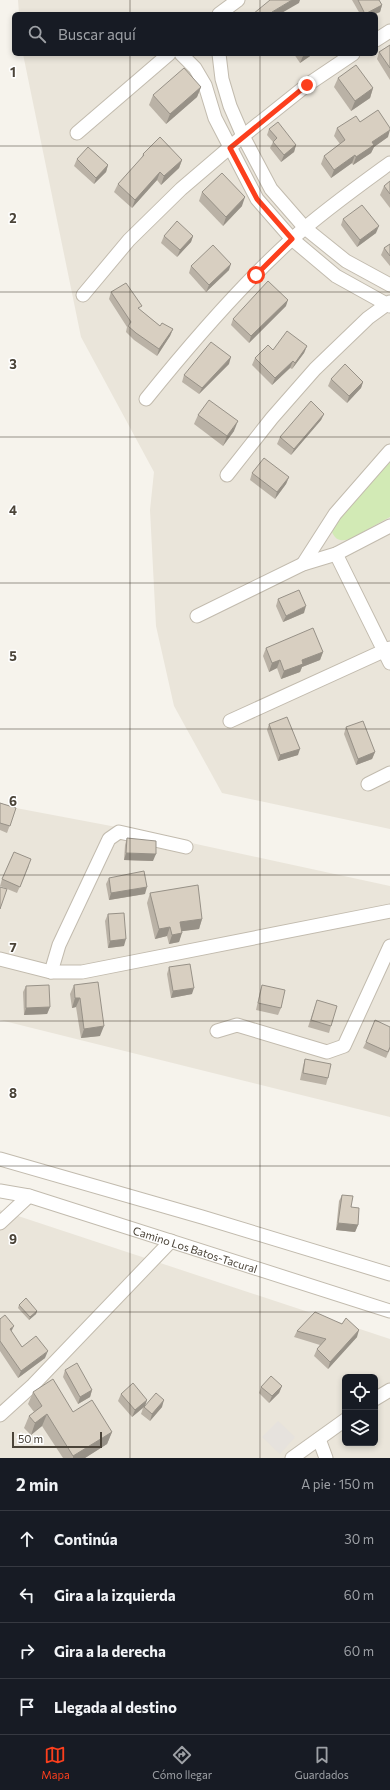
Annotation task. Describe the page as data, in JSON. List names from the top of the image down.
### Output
{
  "streets": {
    "street": ["Camino Los Batos-Tacural"]
  },
  "scale_bar": "50 m",
  "page": {
    "search": "Buscar aquí",
    "scale": "50 m",
    "heading": ["2 min", "A pie · 150 m"],
    "list": [
      ["Continúa", "30 m"],
      ["Gira a la izquierda", "60 m"],
      ["Gira a la derecha", "60 m"],
      "Llegada al destino"
    ],
    "nav": ["Mapa", "Cómo llegar", "Guardados"]
  },
  "grid": {
    "rows": [
      "1",
      "2",
      "3",
      "4",
      "5",
      "6",
      "7",
      "8",
      "9"
    ]
  }
}
